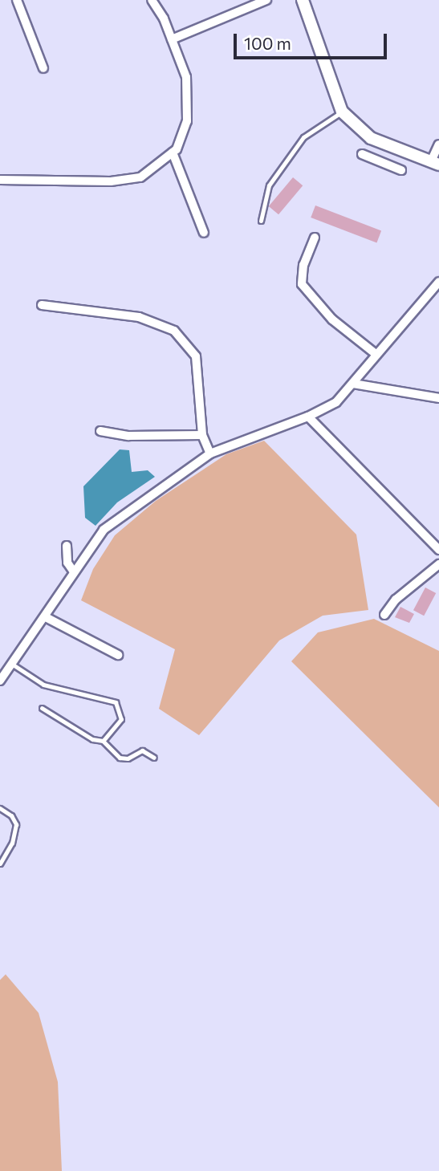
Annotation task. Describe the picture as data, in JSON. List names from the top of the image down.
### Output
{
  "scale_bar": "100 m"
}
